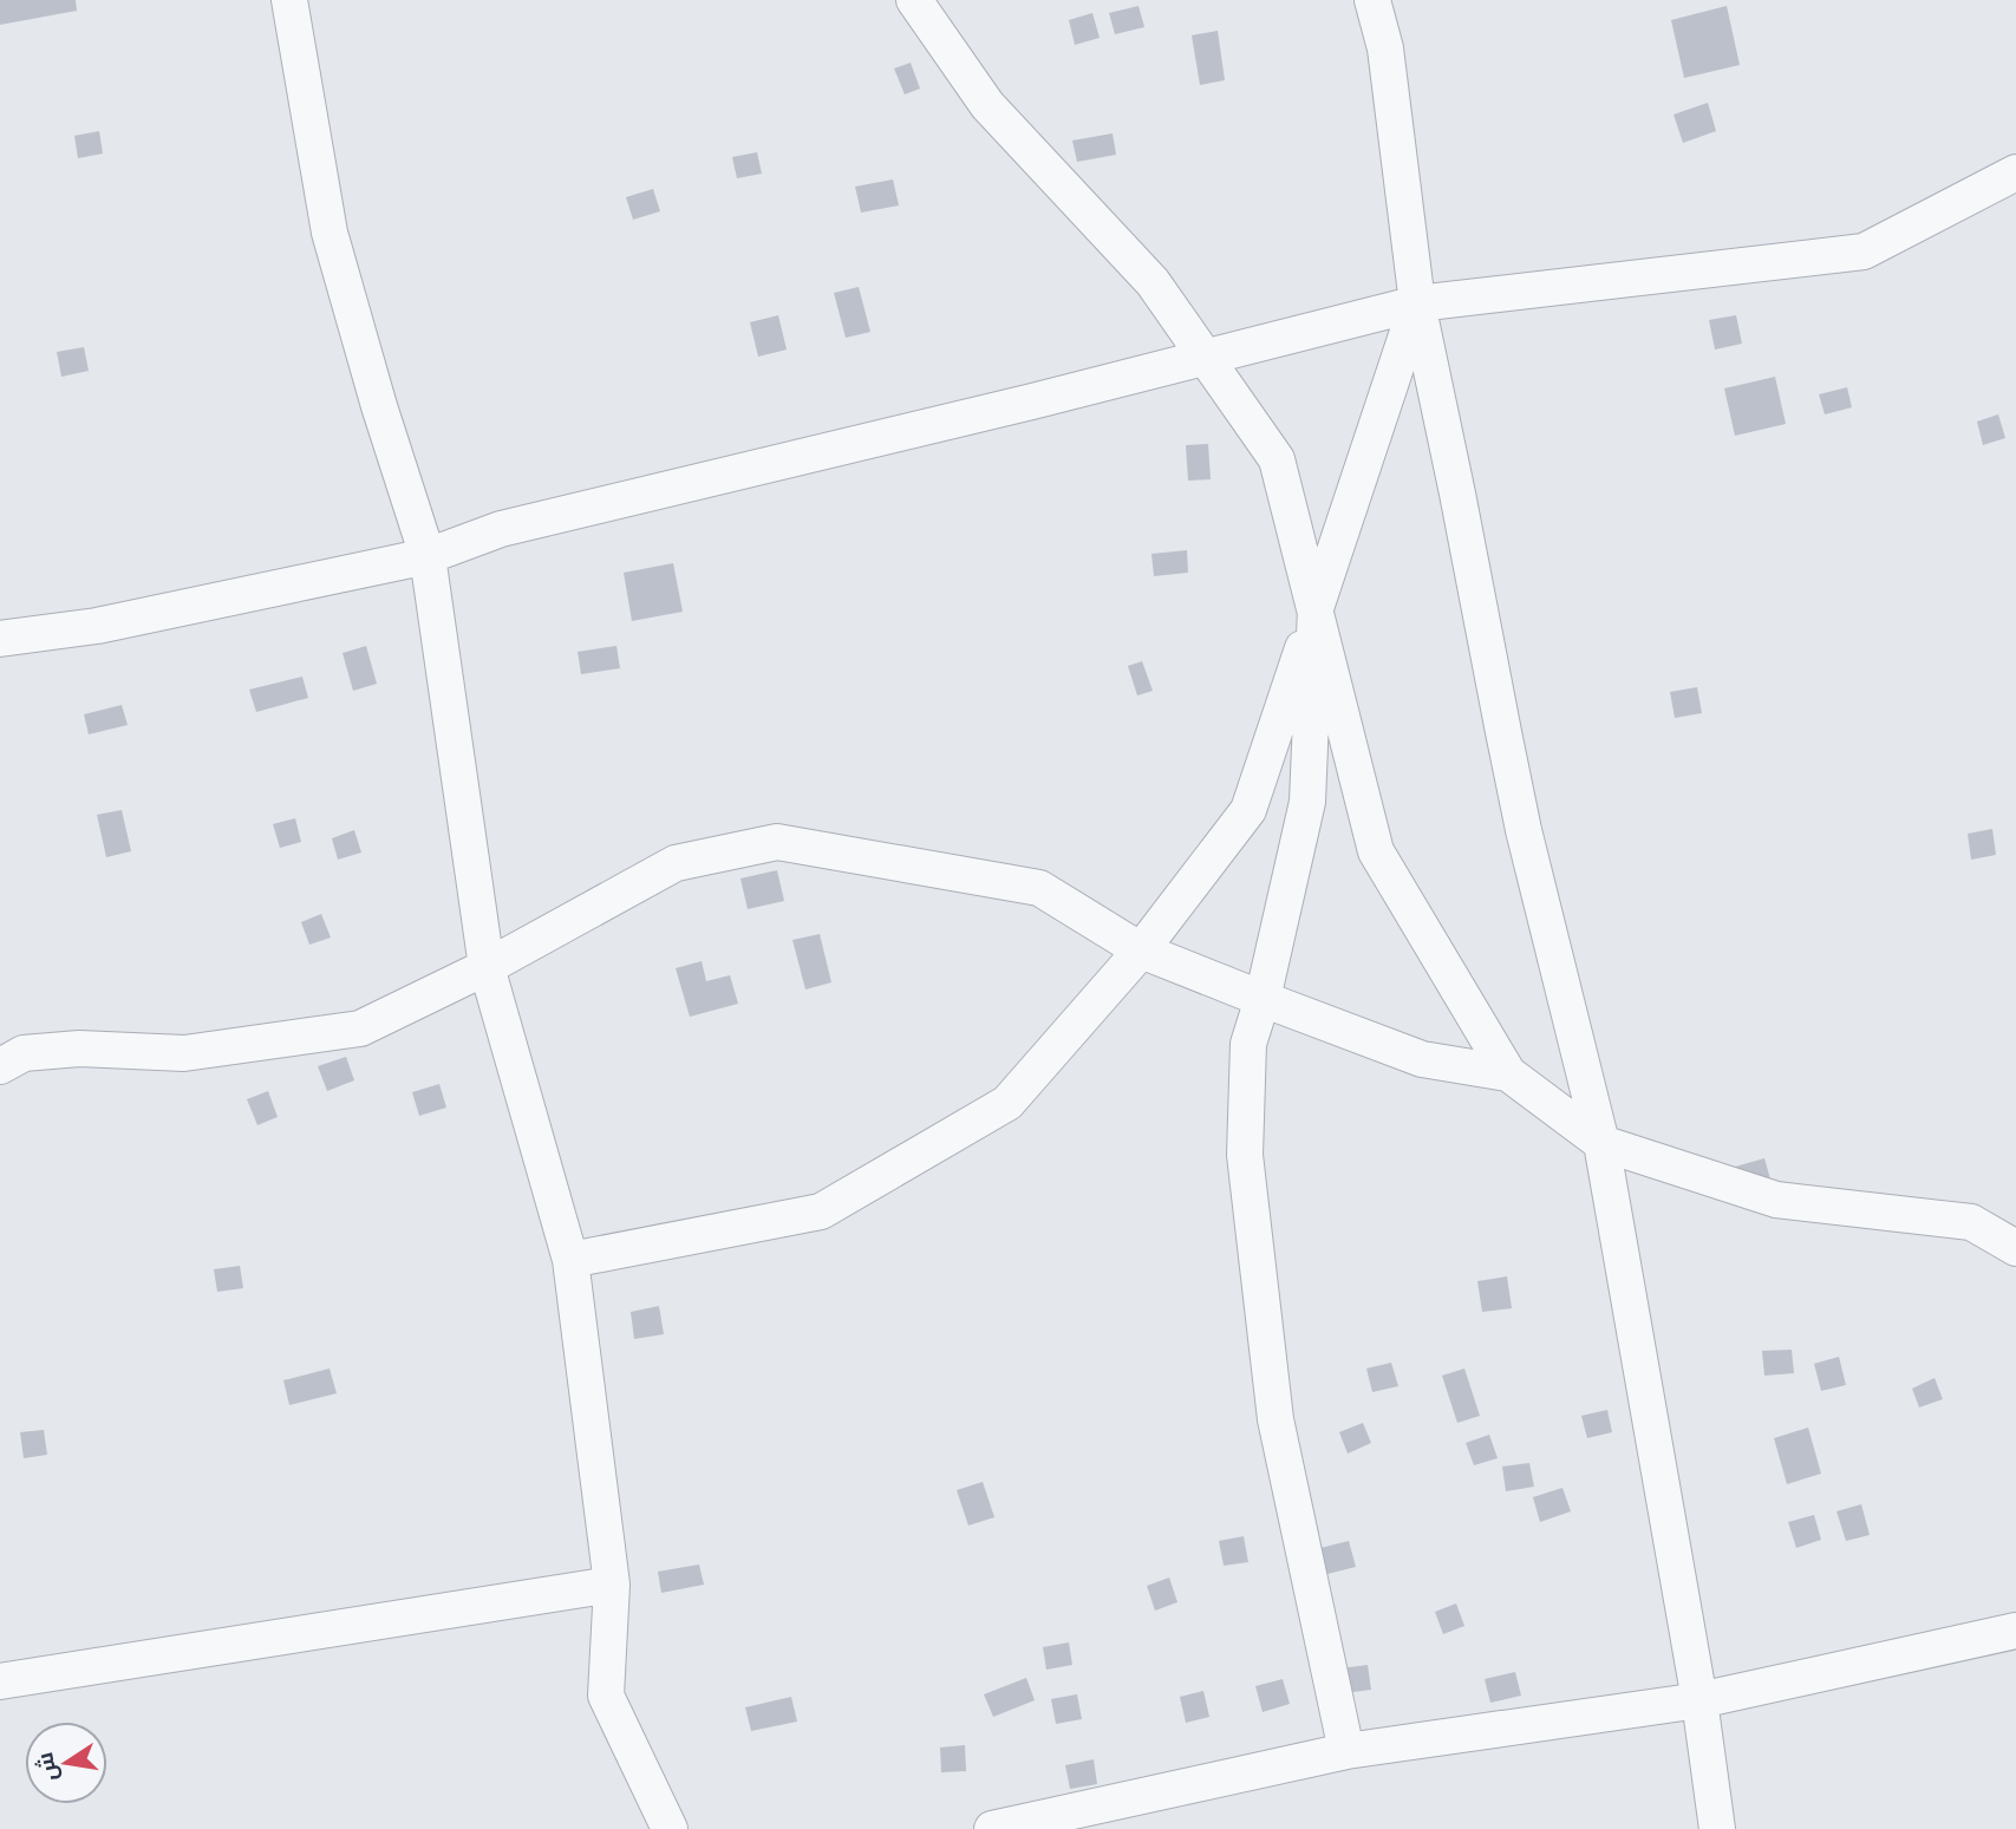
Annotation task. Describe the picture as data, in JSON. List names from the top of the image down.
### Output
{
  "north": "left"
}
